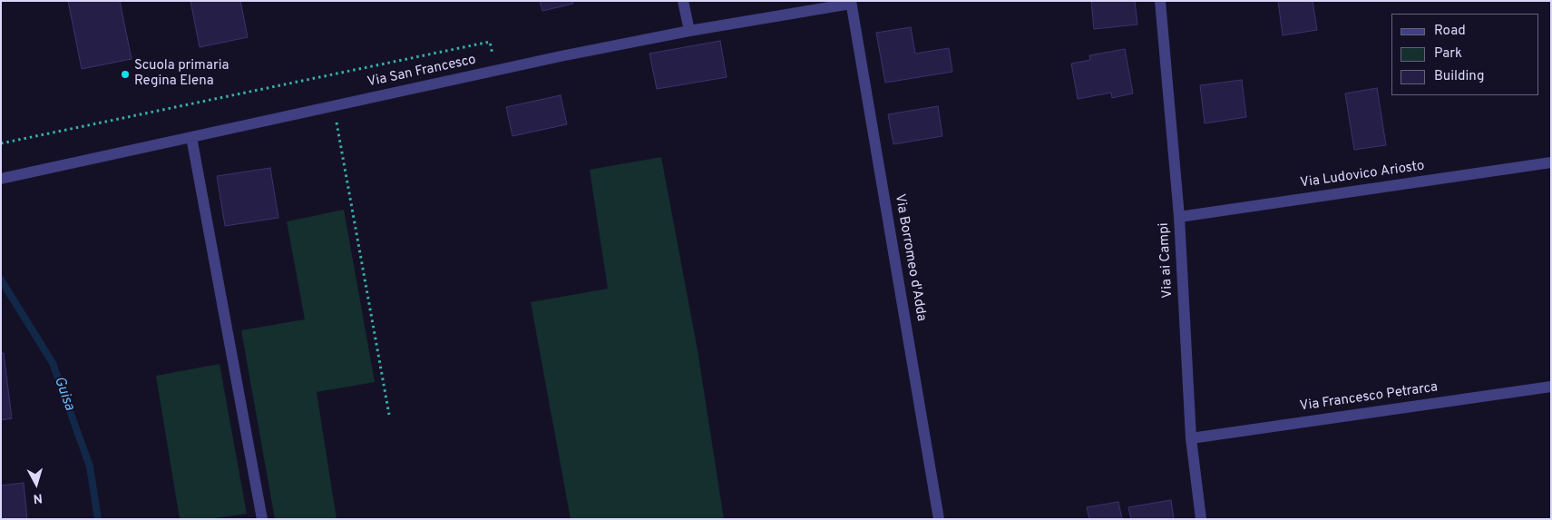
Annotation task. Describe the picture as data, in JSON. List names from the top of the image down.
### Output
{
  "streets": {
    "street": [
      "Via San Francesco",
      "Via Ludovico Ariosto",
      "Via Borromeo d'Adda",
      "Via ai Campi",
      "Via Francesco Petrarca"
    ]
  },
  "crossings": [
    ["Via San Francesco", "Via Borromeo d'Adda"],
    ["Via Ludovico Ariosto", "Via ai Campi"],
    ["Via ai Campi", "Via Francesco Petrarca"]
  ],
  "water": ["Guisa"],
  "places": ["Scuola primaria Regina Elena"],
  "legend": ["Road", "Park", "Building"],
  "north": "bottom"
}
